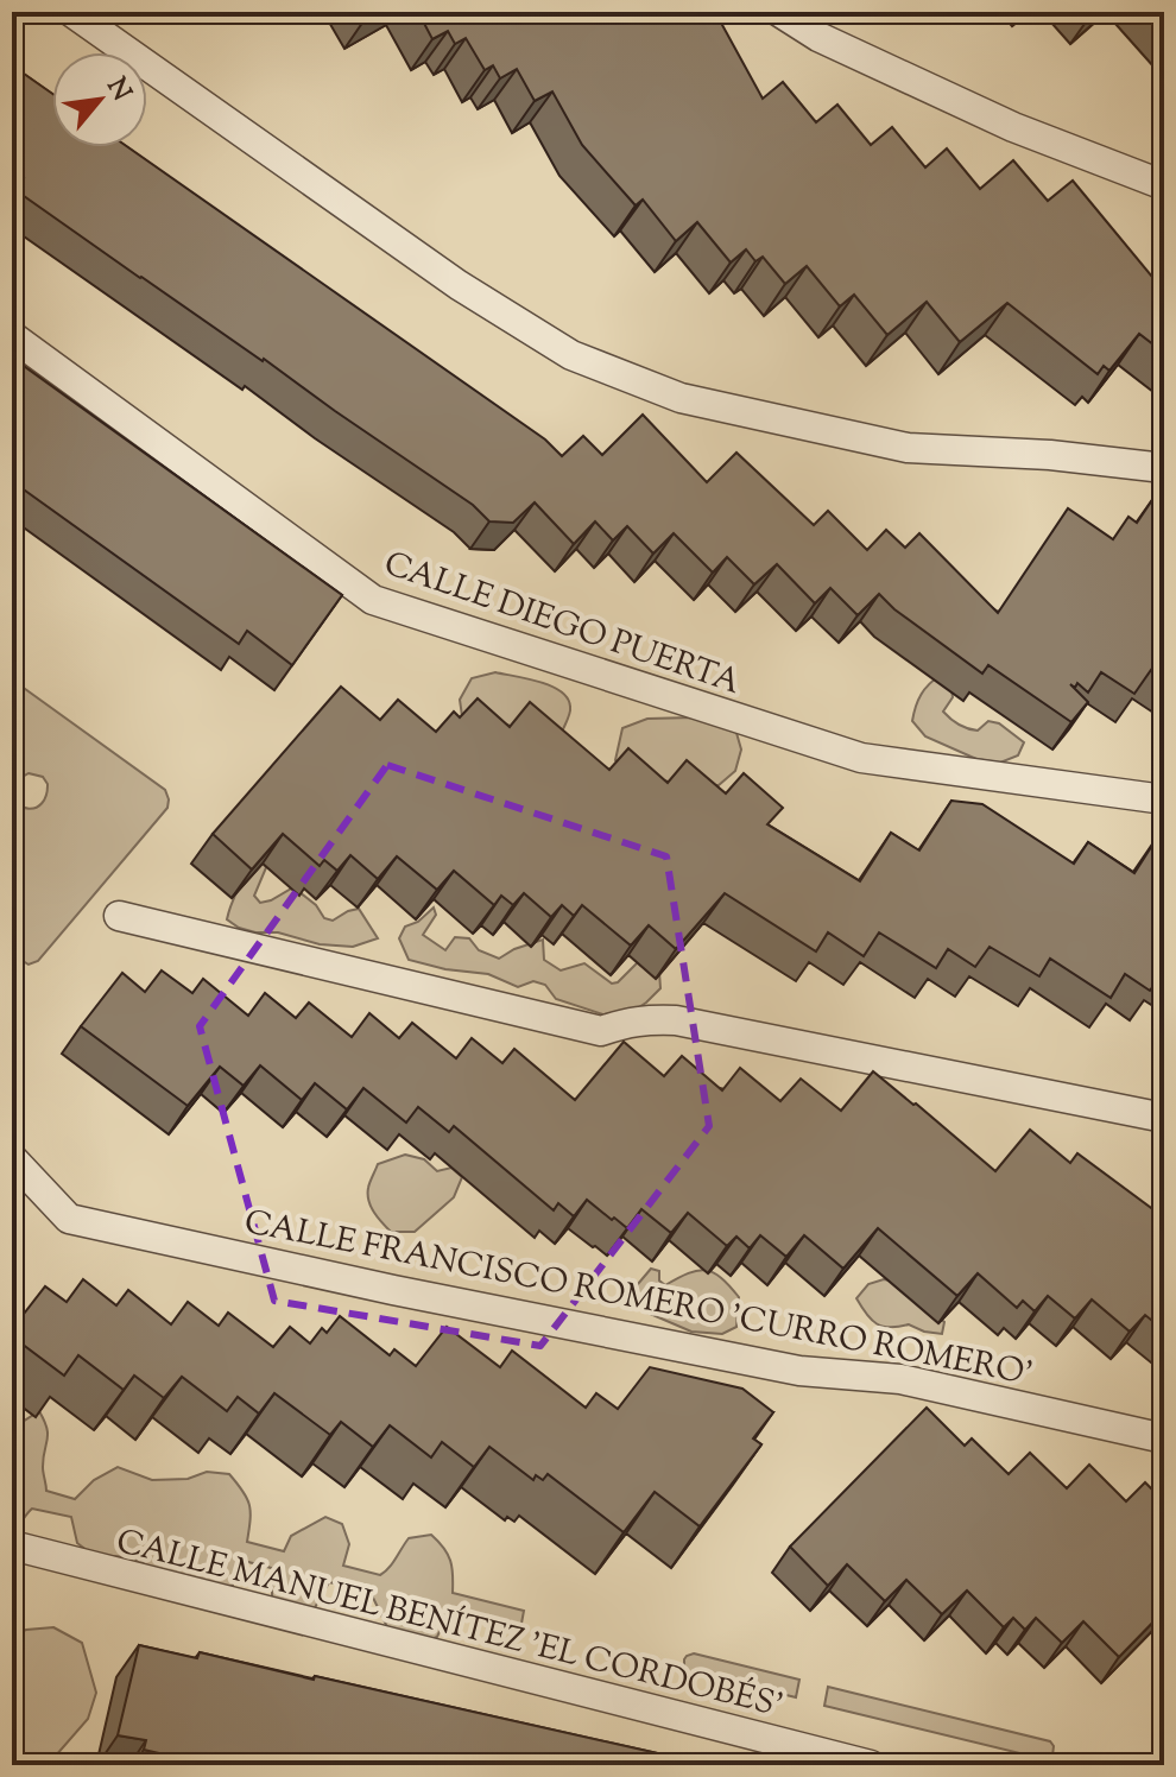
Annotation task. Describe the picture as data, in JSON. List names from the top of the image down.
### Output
{
  "streets": {
    "lane": ["CALLE DIEGO PUERTA", "CALLE FRANCISCO ROMERO 'CURRO ROMERO'", "CALLE MANUEL BENÍTEZ 'EL CORDOBÉS'"]
  },
  "north": "top right"
}
